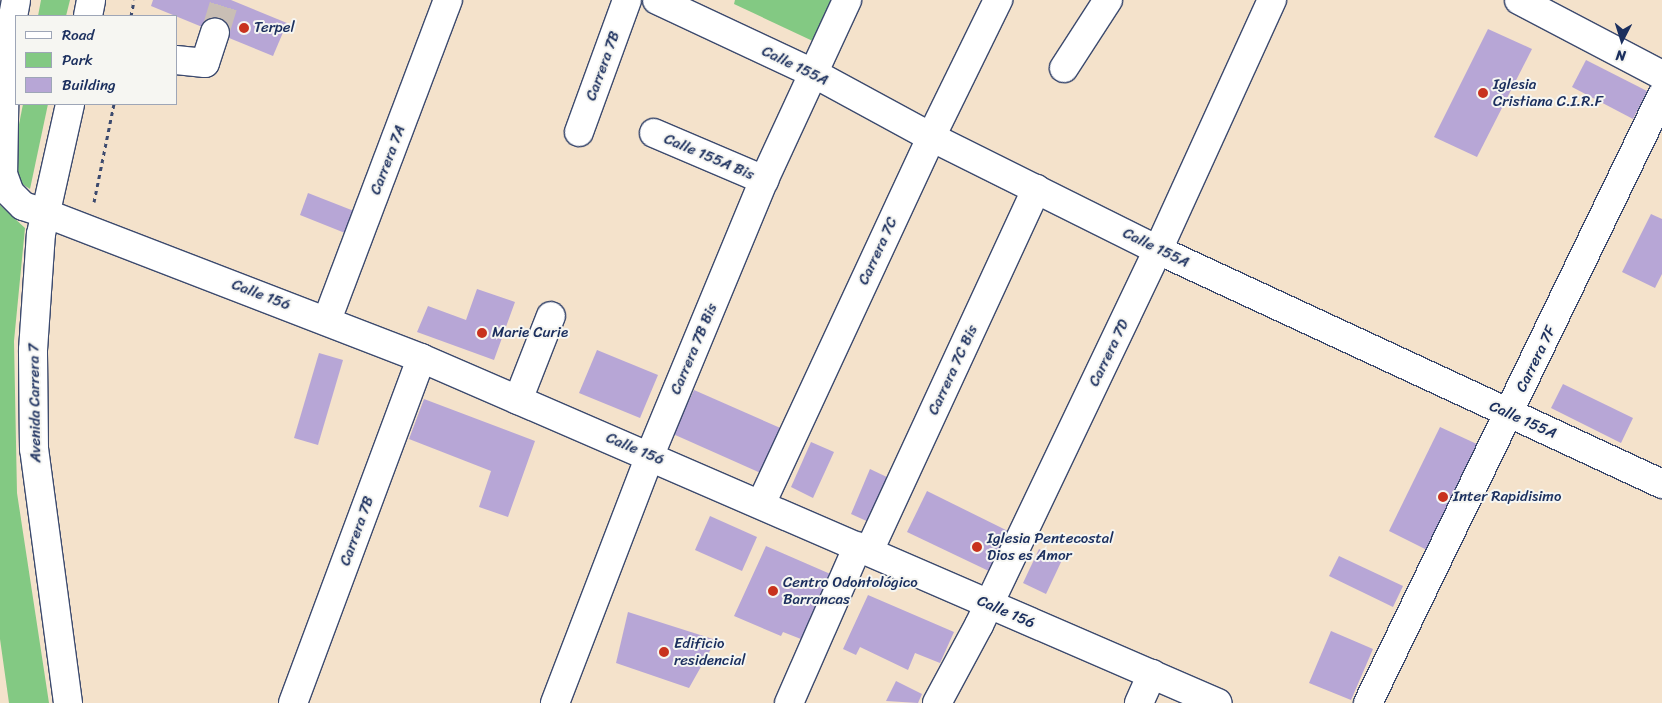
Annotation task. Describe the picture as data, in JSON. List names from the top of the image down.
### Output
{
  "streets": {
    "street": [
      "Carrera 7B",
      "Calle 155A",
      "Calle 155A Bis",
      "Carrera 7A",
      "Carrera 7C",
      "Calle 156",
      "Carrera 7B Bis",
      "Carrera 7D",
      "Carrera 7F",
      "Carrera 7C Bis",
      "Avenida Carrera 7"
    ]
  },
  "crossings": [
    ["Carrera 7B", "Calle 156"],
    ["Calle 155A", "Carrera 7C"],
    ["Calle 155A", "Carrera 7B Bis"],
    ["Calle 155A", "Carrera 7D"],
    ["Calle 155A", "Carrera 7F"],
    ["Calle 155A", "Carrera 7C Bis"],
    ["Calle 155A Bis", "Carrera 7B Bis"],
    ["Carrera 7A", "Calle 156"],
    ["Carrera 7C", "Calle 156"],
    ["Calle 156", "Carrera 7B Bis"],
    ["Calle 156", "Carrera 7D"],
    ["Calle 156", "Carrera 7C Bis"],
    ["Calle 156", "Avenida Carrera 7"]
  ],
  "places": [
    "Terpel",
    "Iglesia Cristiana C.I.R.F",
    "Marie Curie",
    "Inter Rapidisimo",
    "Iglesia Pentecostal Dios es Amor",
    "Centro Odontológico Barrancas",
    "Edificio residencial"
  ],
  "legend": ["Road", "Park", "Building"],
  "north": "bottom"
}
